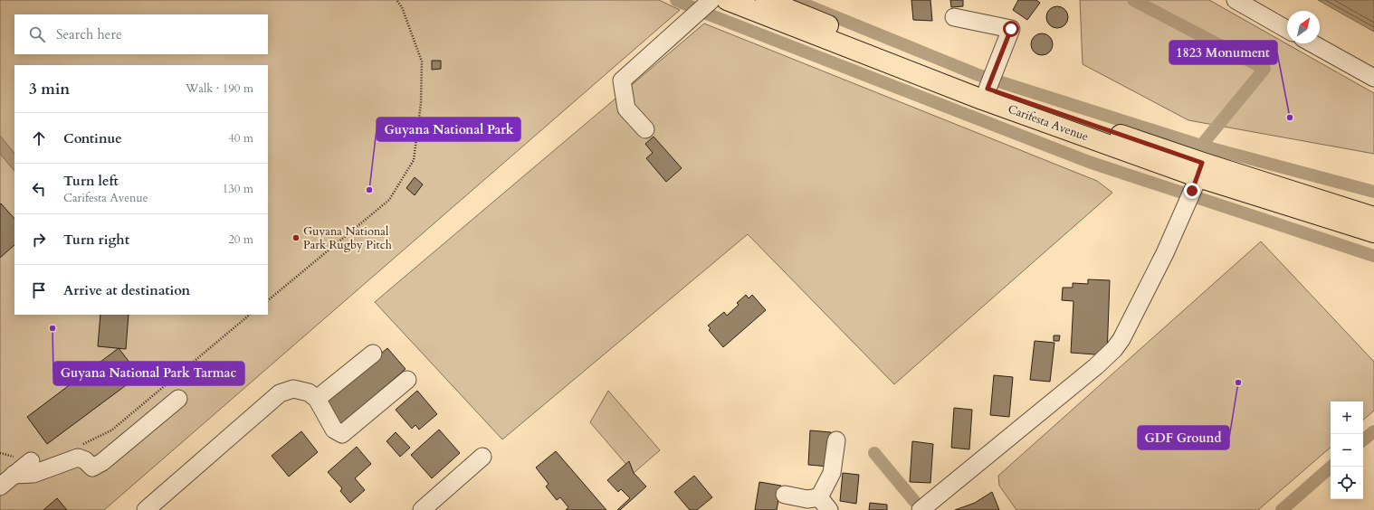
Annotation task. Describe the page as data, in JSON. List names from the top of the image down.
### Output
{
  "streets": {
    "main road": ["Carifesta Avenue"]
  },
  "places": [
    "1823 Monument",
    "Guyana National Park",
    "Guyana National Park Rugby Pitch",
    "Guyana National Park Tarmac",
    "GDF Ground"
  ],
  "north": "top right",
  "page": {
    "search": "Search here",
    "heading": ["3 min", "Walk · 190 m"],
    "list": [
      ["Continue", "40 m"],
      ["Turn left", "Carifesta Avenue", "130 m"],
      ["Turn right", "20 m"],
      "Arrive at destination"
    ],
    "map_buttons": ["+", "−"]
  }
}
